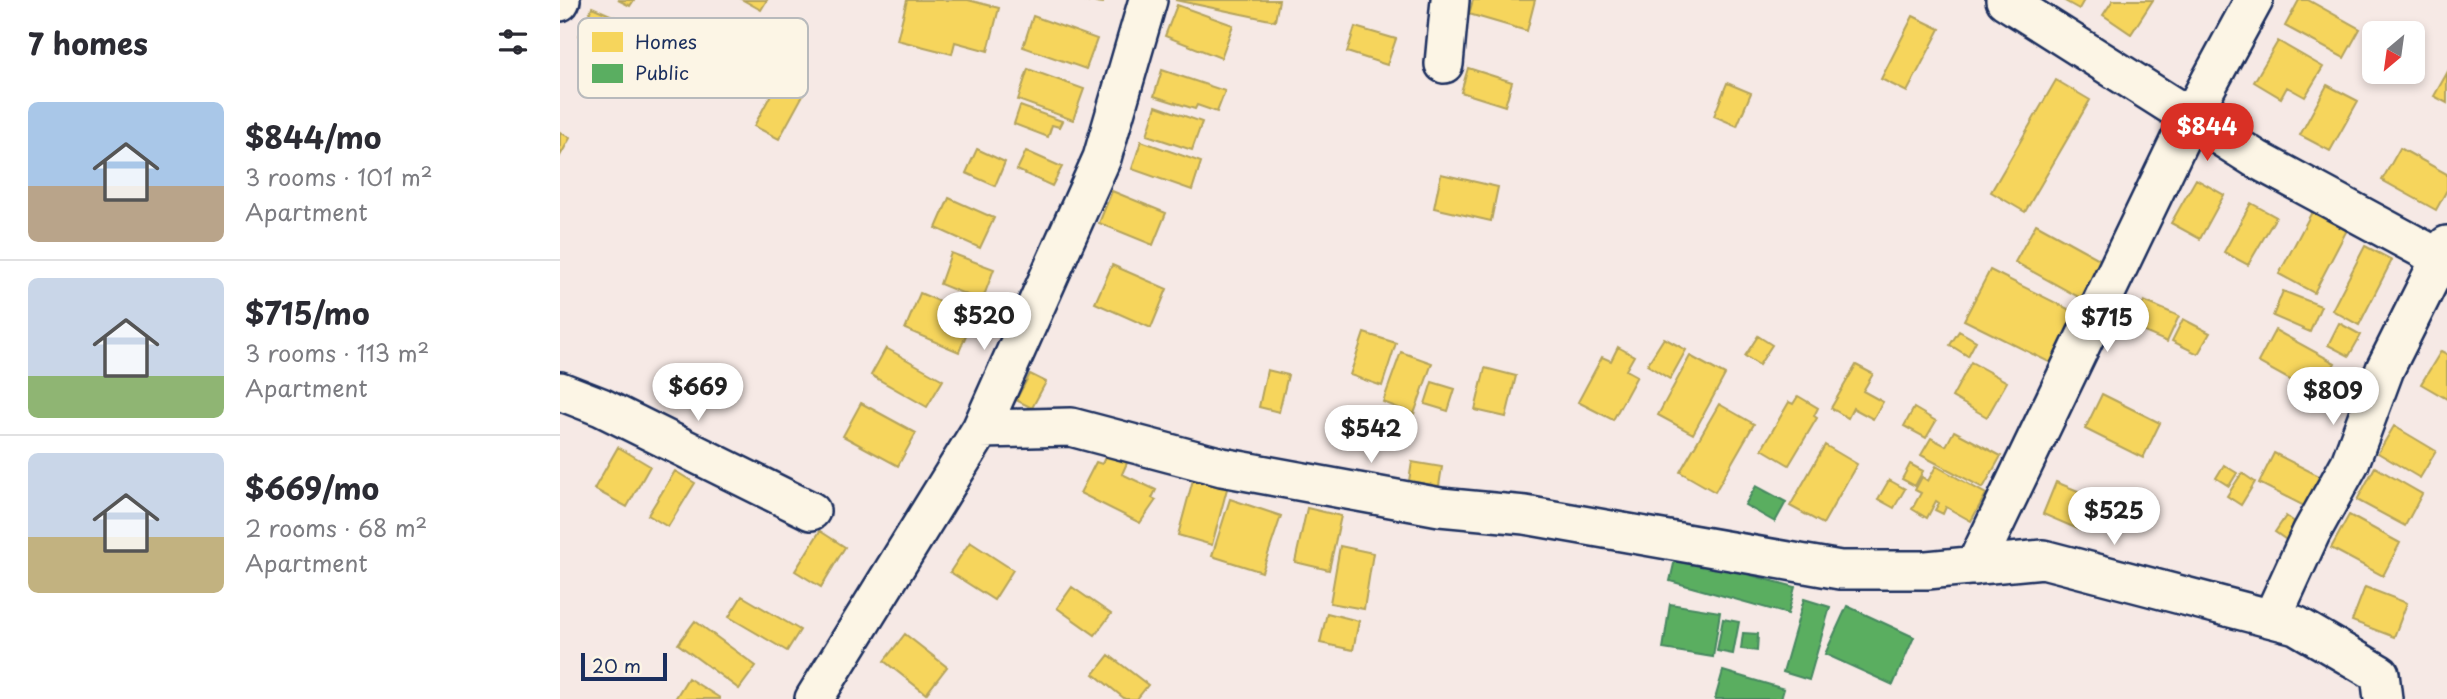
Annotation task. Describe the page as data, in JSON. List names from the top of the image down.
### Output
{
  "legend": ["Homes", "Public"],
  "scale_bar": "20 m",
  "north": "bottom left",
  "page": {
    "heading": "7 homes",
    "list": [
      {
        "name": "$844/mo",
        "note": "3 rooms · 101 m² · Apartment"
      },
      {
        "name": "$715/mo",
        "note": "3 rooms · 113 m² · Apartment"
      },
      {
        "name": "$669/mo",
        "note": "2 rooms · 68 m² · Apartment"
      }
    ],
    "price": [
      "$844",
      "$520",
      "$715",
      "$669",
      "$809",
      "$542",
      "$525"
    ],
    "scale": "20 m"
  }
}
